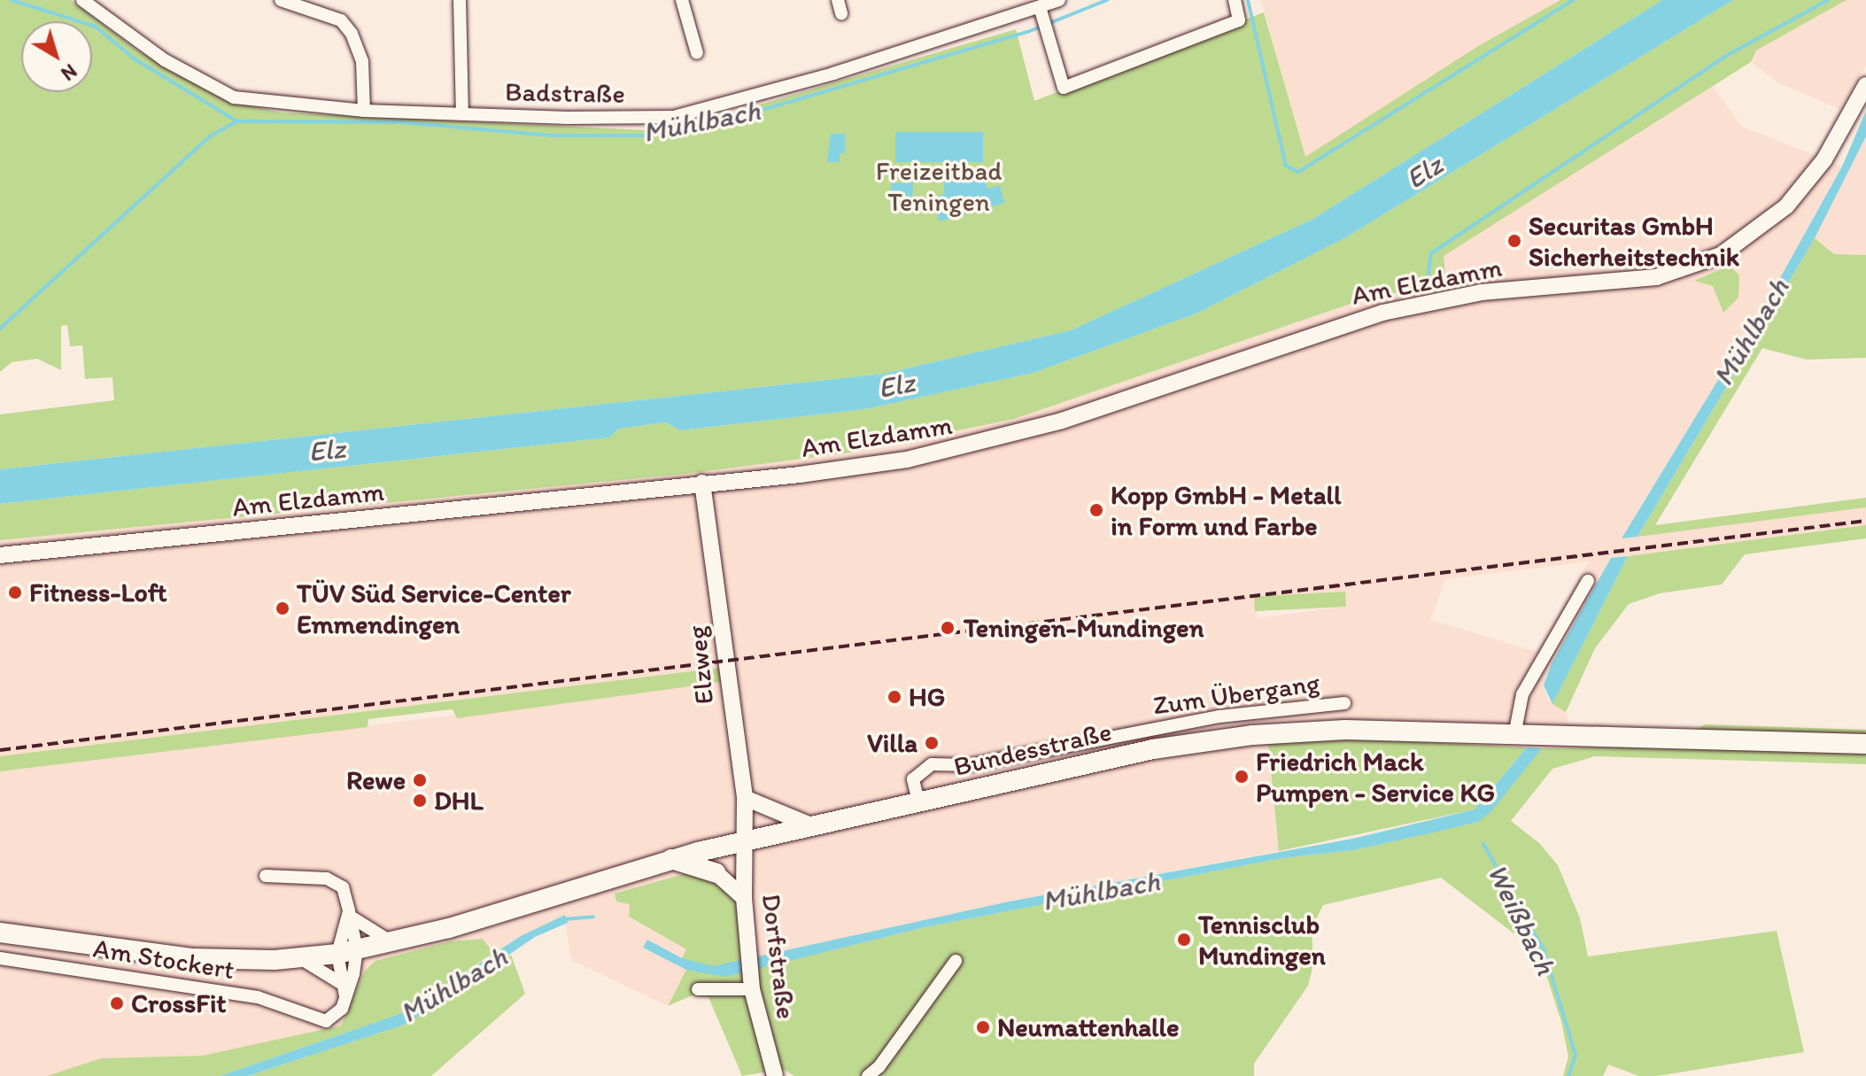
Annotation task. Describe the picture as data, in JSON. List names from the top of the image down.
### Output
{
  "streets": {
    "main road": ["Bundesstraße"],
    "street": [
      "Badstraße",
      "Am Elzdamm",
      "Elzweg",
      "Zum Übergang",
      "Dorfstraße",
      "Am Stockert"
    ]
  },
  "crossings": [
    ["Am Elzdamm", "Elzweg"],
    ["Elzweg", "Bundesstraße"],
    ["Elzweg", "Dorfstraße"],
    ["Zum Übergang", "Bundesstraße"],
    ["Bundesstraße", "Dorfstraße"],
    ["Bundesstraße", "Am Stockert"]
  ],
  "water": ["Mühlbach", "Elz", "Weißbach"],
  "parks": ["Freizeitbad Teningen"],
  "places": [
    "Securitas GmbH Sicherheitstechnik",
    "Kopp GmbH - Metall in Form und Farbe",
    "Fitness-Loft",
    "TÜV Süd Service-Center Emmendingen",
    "Teningen-Mundingen",
    "HG",
    "Villa",
    "Friedrich Mack Pumpen - Service KG",
    "Rewe",
    "DHL",
    "Tennisclub Mundingen",
    "CrossFit",
    "Neumattenhalle"
  ],
  "north": "bottom right"
}
